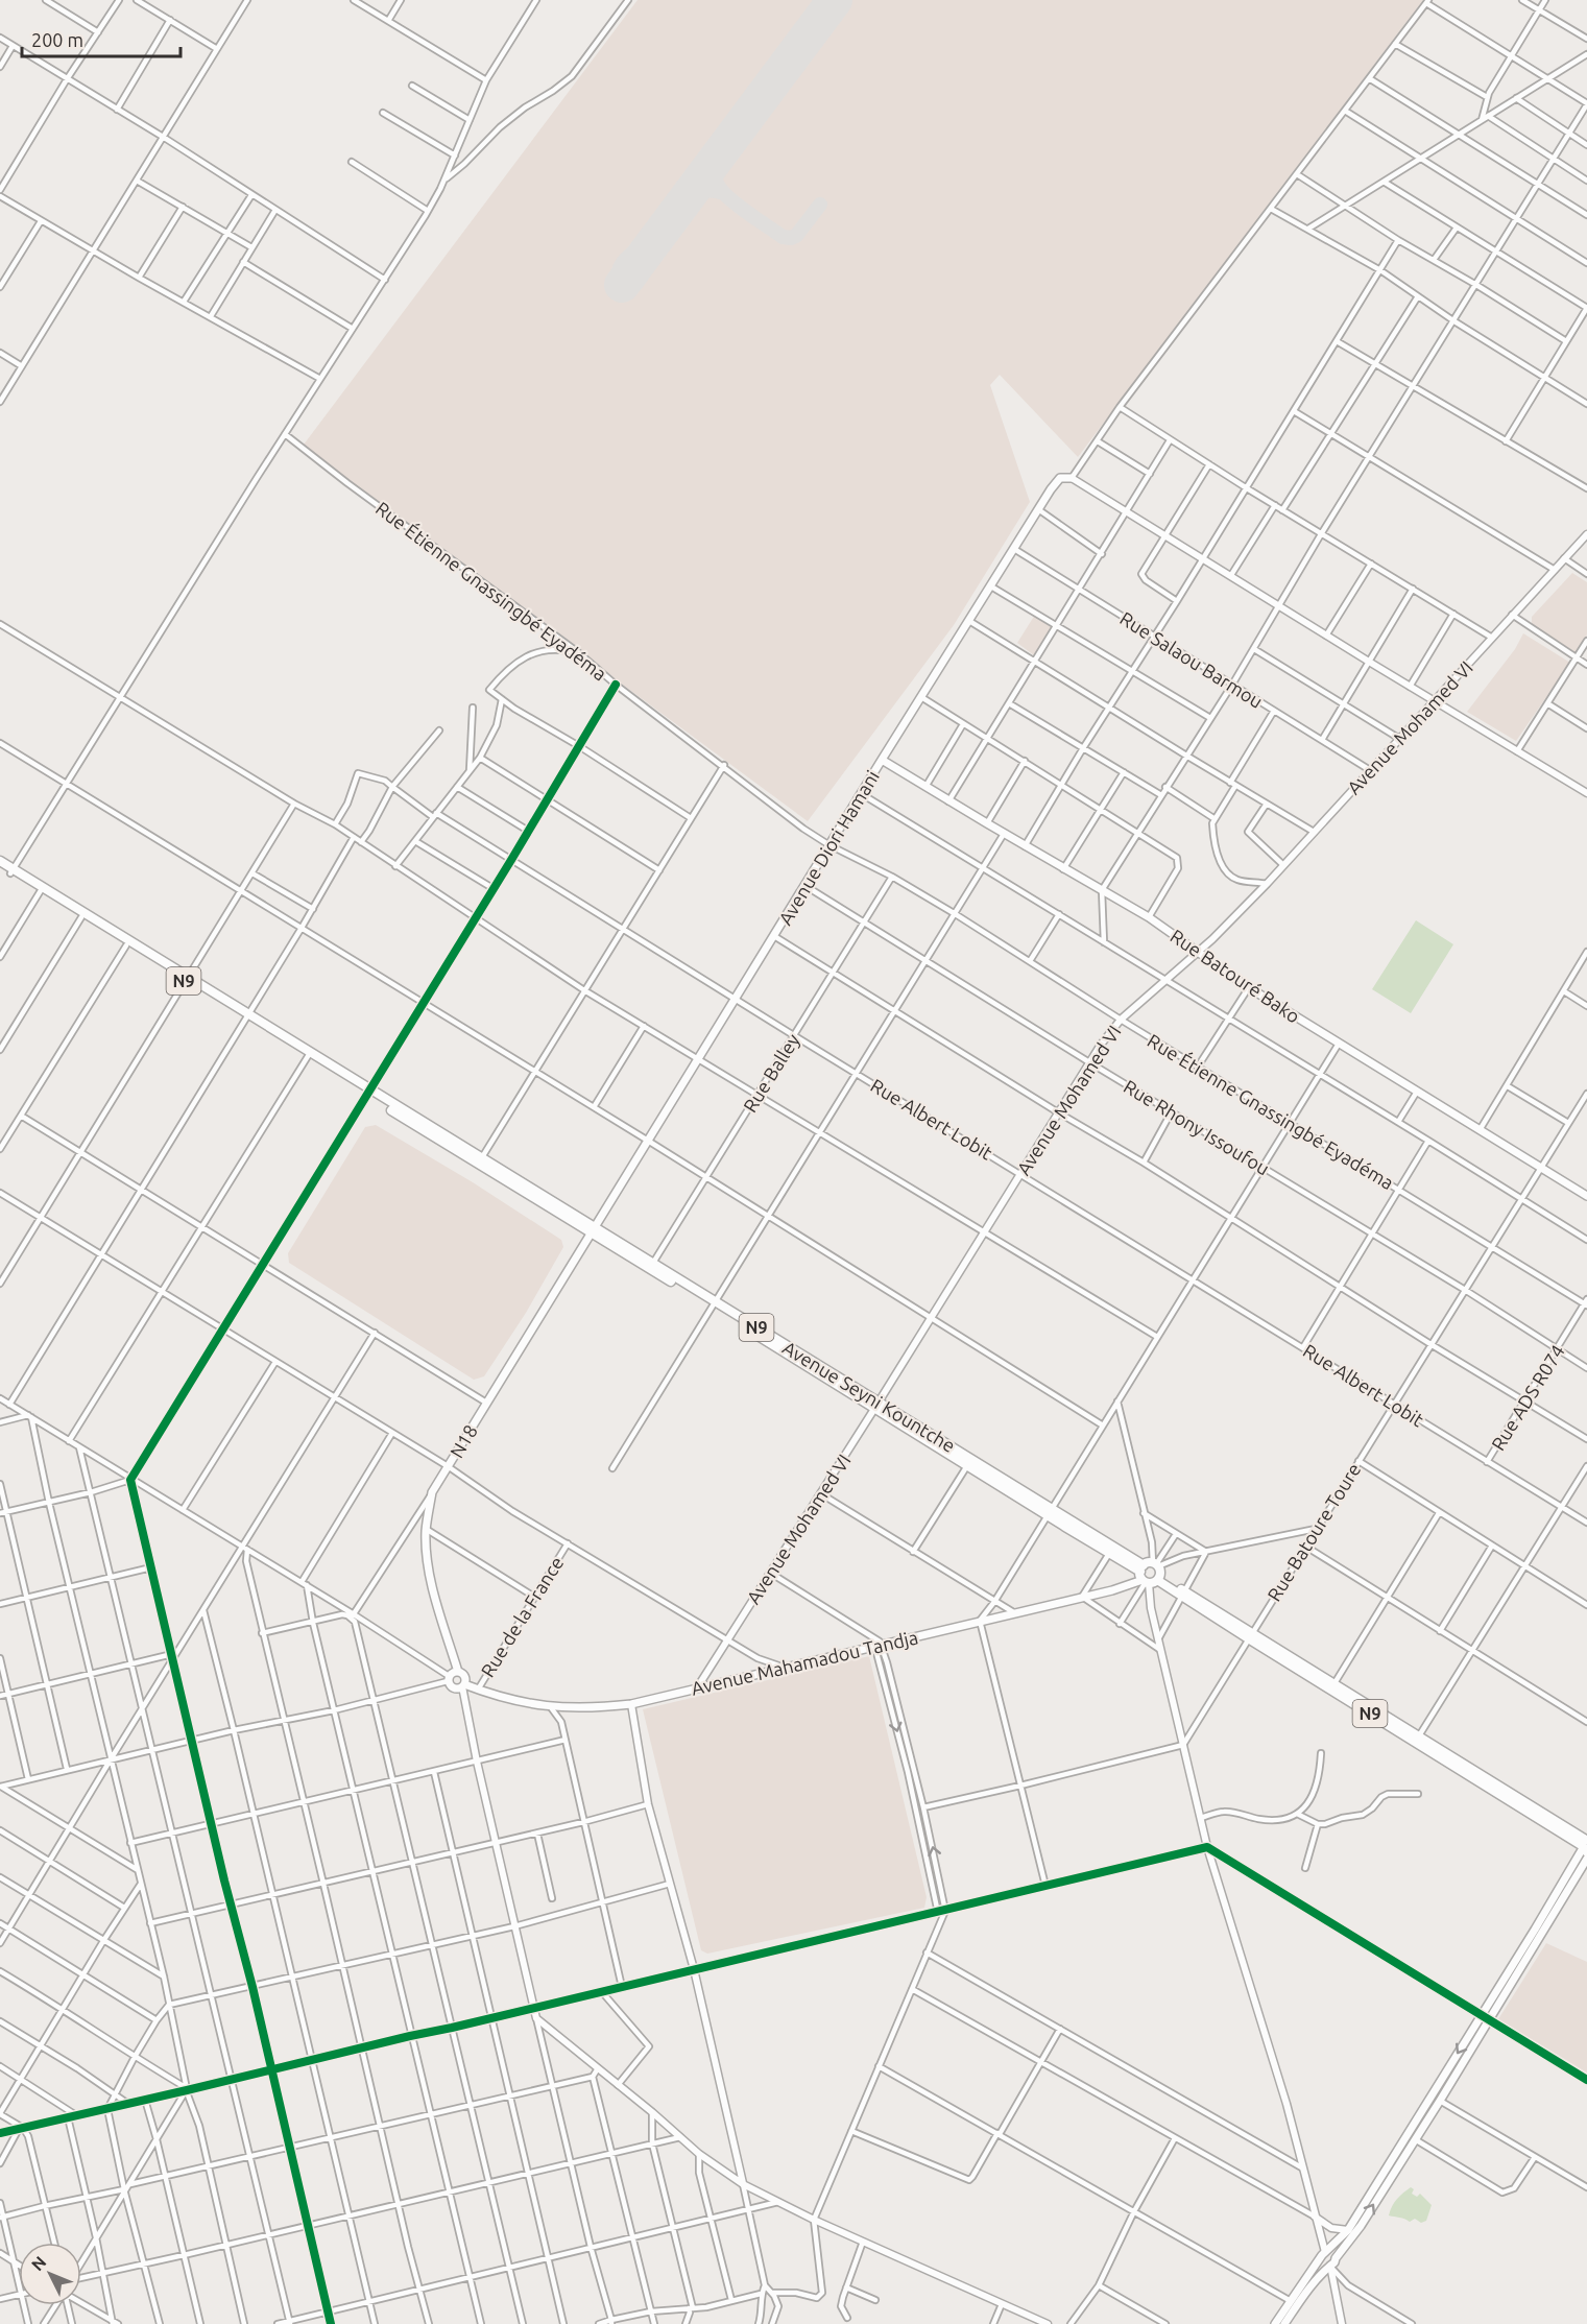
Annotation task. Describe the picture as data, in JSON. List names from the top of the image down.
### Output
{
  "streets": {
    "highway": ["N9", "Avenue Seyni Kountche"],
    "main road": [
      "Avenue Diori Hamani",
      "Rue Batouré Bako",
      "N18",
      "Avenue Mahamadou Tandja"
    ],
    "street": [
      "Rue Étienne Gnassingbé Eyadéma",
      "Rue Salaou Barmou",
      "Avenue Mohamed VI",
      "Rue Balley",
      "Rue Albert Lobit",
      "Rue Rhony Issoufou",
      "Rue ADS R074",
      "Rue Batoure Toure",
      "Rue de la France"
    ]
  },
  "crossings": [
    ["Rue Étienne Gnassingbé Eyadéma", "Avenue Mohamed VI"],
    ["Rue Étienne Gnassingbé Eyadéma", "Avenue Diori Hamani"],
    ["Rue Étienne Gnassingbé Eyadéma", "Rue Balley"],
    ["Rue Étienne Gnassingbé Eyadéma", "Rue ADS R074"],
    ["Rue Étienne Gnassingbé Eyadéma", "Rue Batoure Toure"],
    ["Rue Salaou Barmou", "Avenue Mohamed VI"],
    ["Rue Salaou Barmou", "Avenue Diori Hamani"],
    ["Avenue Mohamed VI", "Rue Batouré Bako"],
    ["Avenue Mohamed VI", "Rue Albert Lobit"],
    ["Avenue Mohamed VI", "Rue Rhony Issoufou"],
    ["Avenue Mohamed VI", "Avenue Seyni Kountche"],
    ["Avenue Mohamed VI", "Avenue Mahamadou Tandja"],
    ["Avenue Diori Hamani", "Rue Batouré Bako"],
    ["Avenue Diori Hamani", "Rue Albert Lobit"],
    ["Avenue Diori Hamani", "Rue Rhony Issoufou"],
    ["Avenue Diori Hamani", "Avenue Seyni Kountche"],
    ["Avenue Diori Hamani", "N18"],
    ["Rue Batouré Bako", "Rue Batoure Toure"],
    ["N9", "Avenue Seyni Kountche"],
    ["Rue Balley", "Rue Albert Lobit"],
    ["Rue Balley", "Rue Rhony Issoufou"],
    ["Rue Balley", "Avenue Seyni Kountche"],
    ["Rue Albert Lobit", "Rue ADS R074"],
    ["Rue Albert Lobit", "Rue Batoure Toure"],
    ["Rue Rhony Issoufou", "Rue ADS R074"],
    ["Rue Rhony Issoufou", "Rue Batoure Toure"],
    ["Avenue Seyni Kountche", "N18"],
    ["Avenue Seyni Kountche", "Rue Batoure Toure"],
    ["Avenue Seyni Kountche", "Avenue Mahamadou Tandja"],
    ["N18", "Avenue Mahamadou Tandja"],
    ["Rue de la France", "Avenue Mahamadou Tandja"]
  ],
  "scale_bar": "200 m",
  "north": "top left"
}
